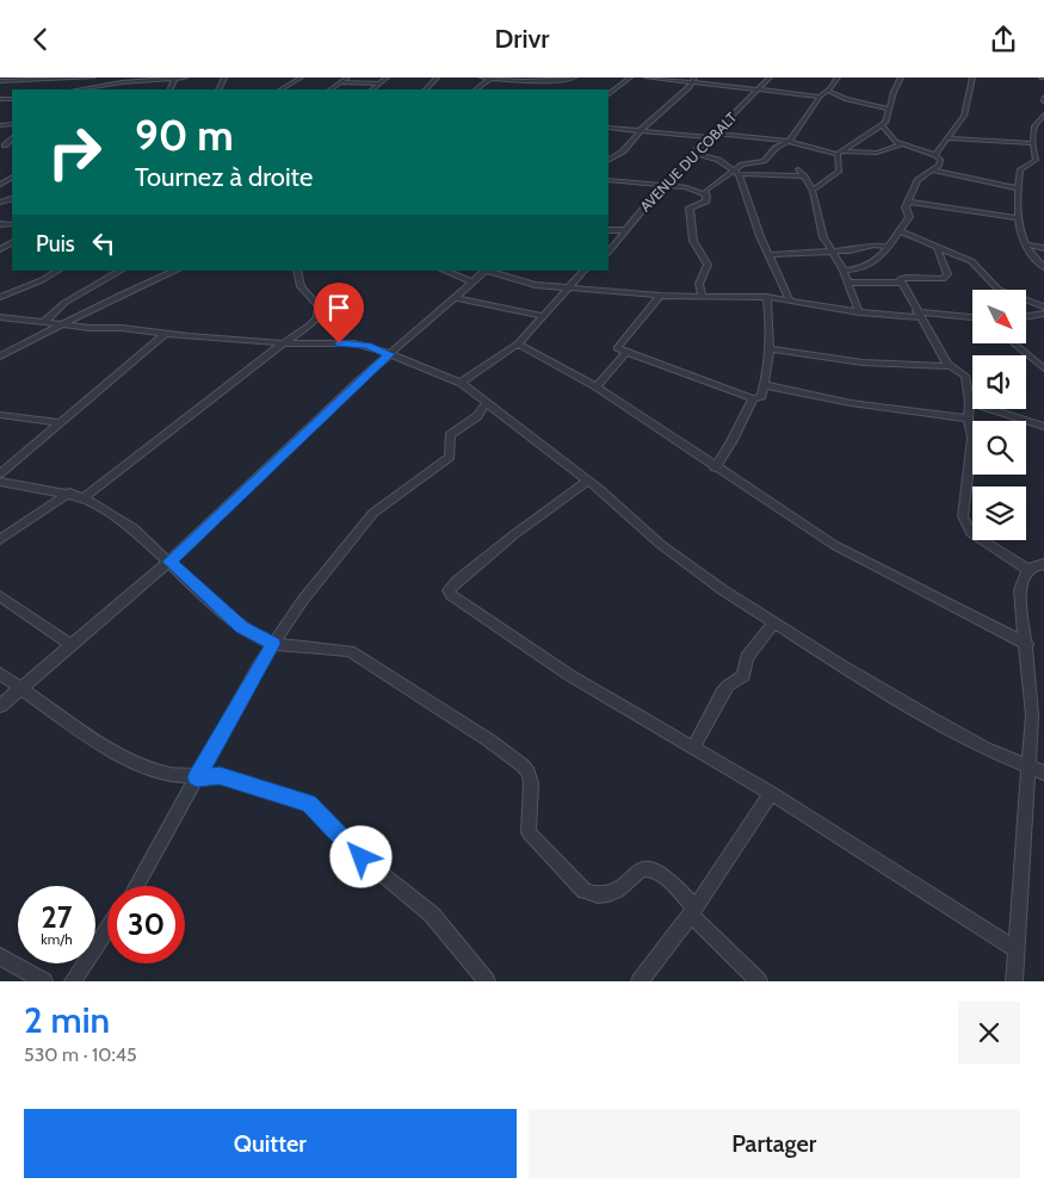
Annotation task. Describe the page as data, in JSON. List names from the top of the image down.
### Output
{
  "streets": {
    "street": ["AVENUE DU COBALT"]
  },
  "north": "bottom right",
  "page": {
    "header": "Drivr",
    "turn": ["90 m", "Tournez à droite"],
    "then": "Puis",
    "speed": "27 km/h",
    "limit": "30",
    "heading": ["2 min", "530 m · 10:45"],
    "buttons": ["Quitter", "Partager"]
  }
}
